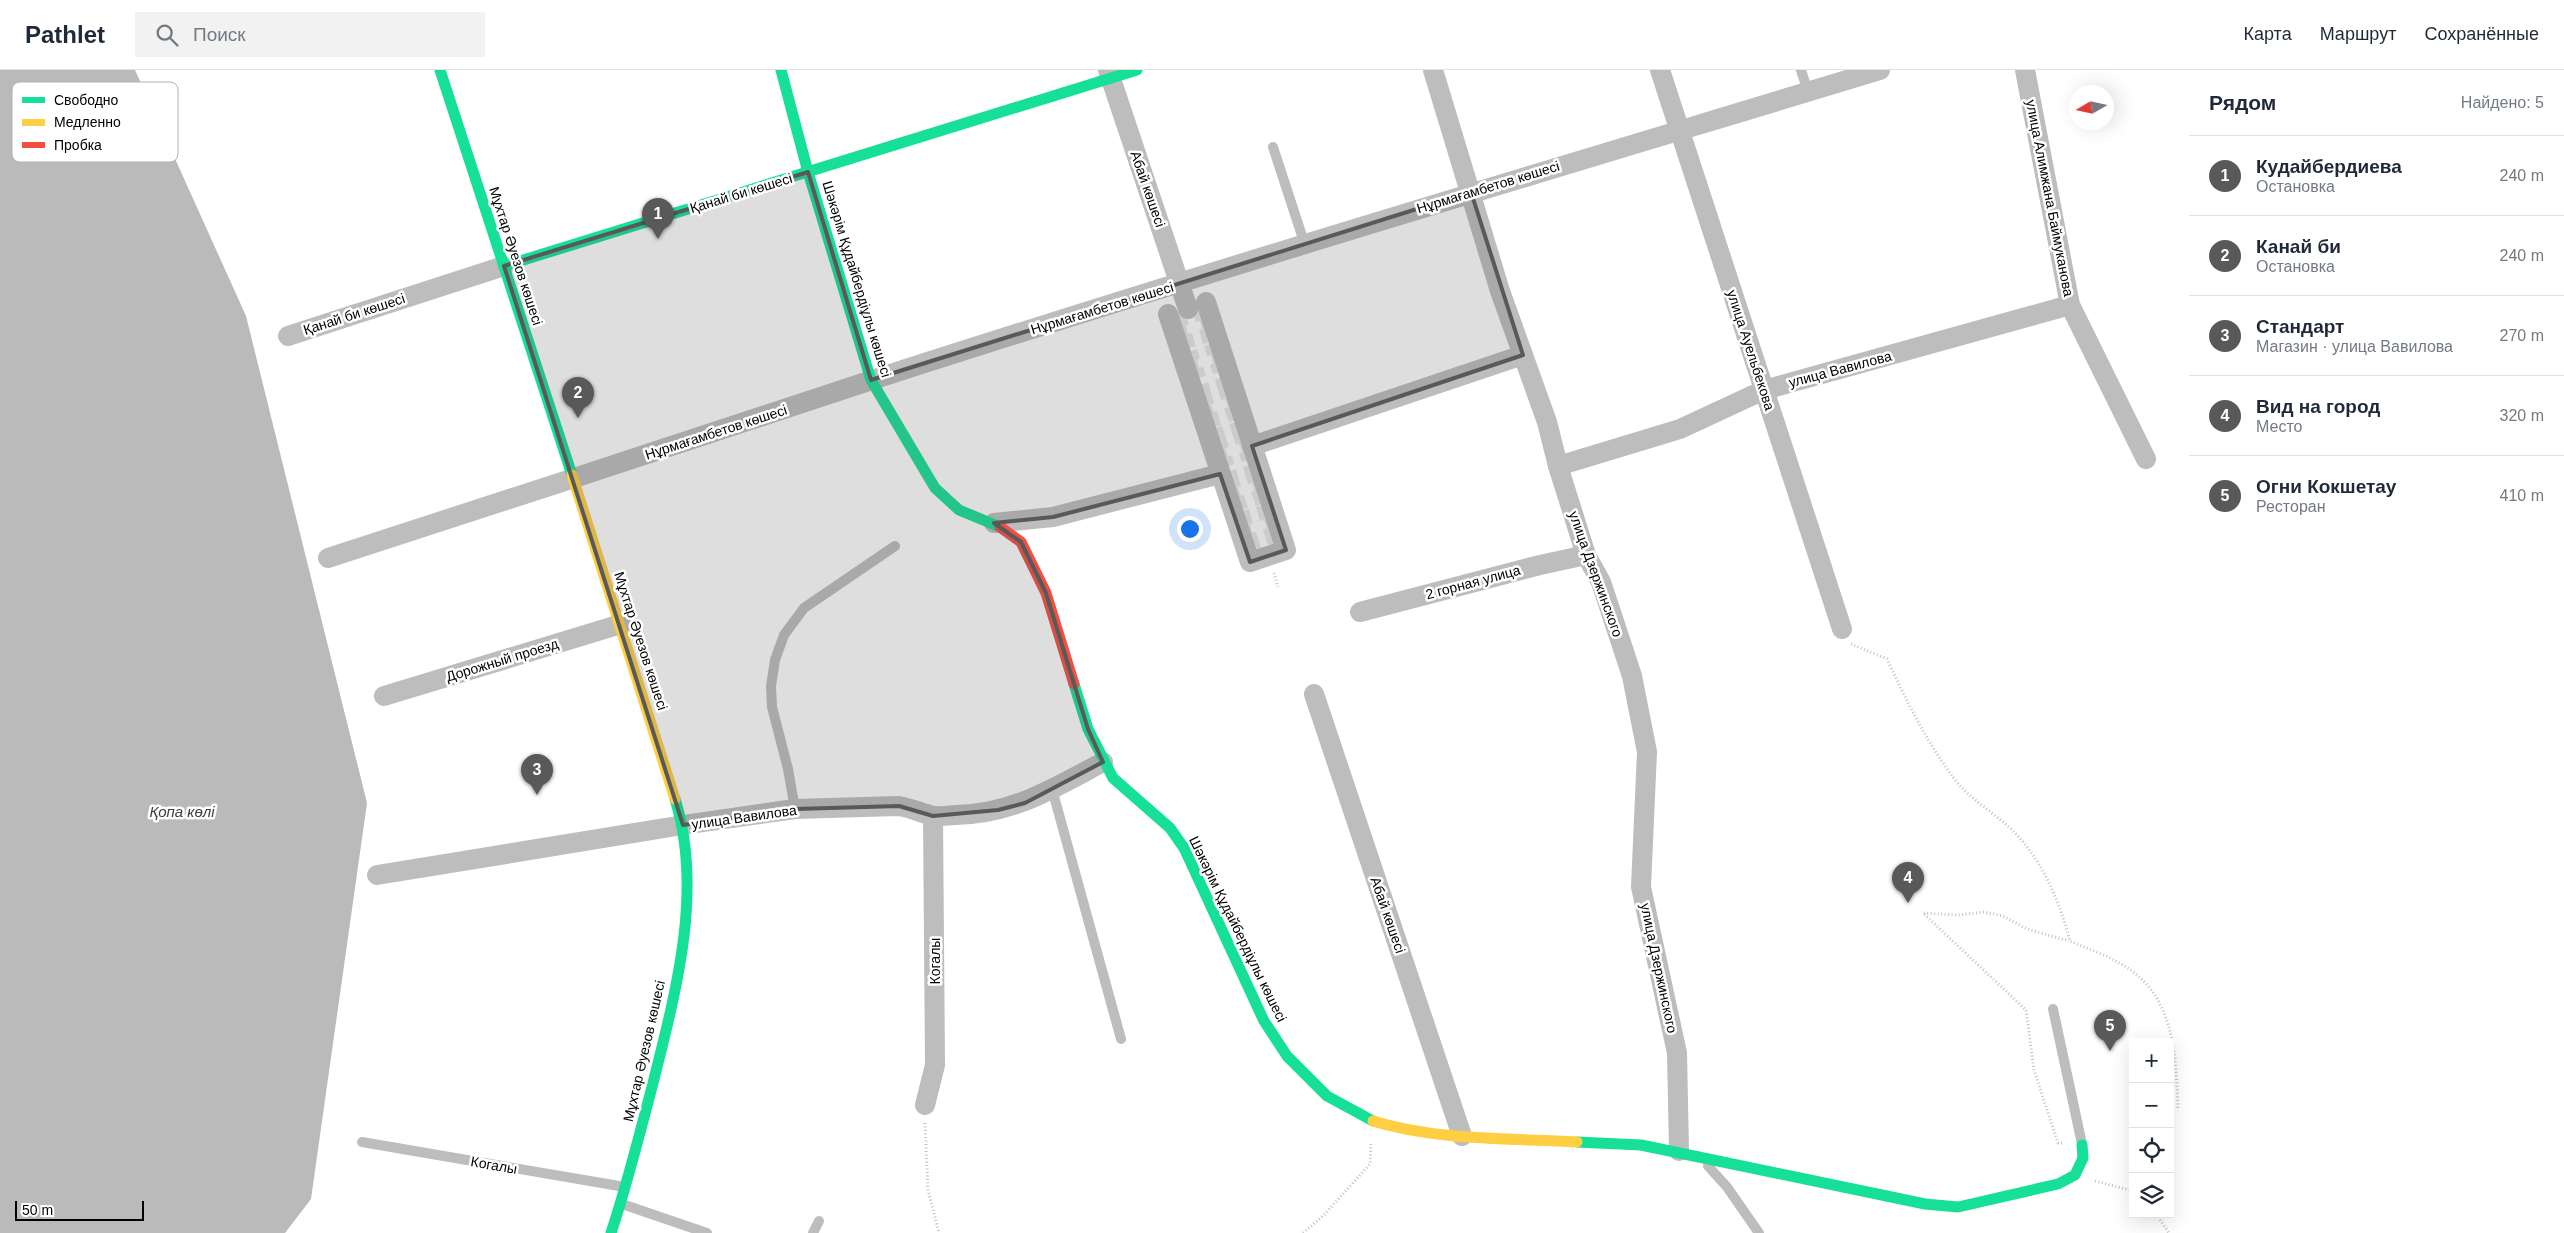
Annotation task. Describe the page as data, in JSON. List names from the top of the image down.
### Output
{
  "streets": {
    "street": [
      "Нұрмағамбетов көшесі",
      "Абай көшесі",
      "Қанай би көшесі",
      "улица Алимжана Баймуканова",
      "Мұхтар Әуезов көшесі",
      "Шәкәрім Құдайбердіұлы көшесі",
      "улица Ауельбекова",
      "улица Вавилова",
      "улица Дзержинского",
      "2 горная улица",
      "Дорожный проезд",
      "Когалы"
    ]
  },
  "crossings": [
    ["Нұрмағамбетов көшесі", "Абай көшесі"],
    ["Нұрмағамбетов көшесі", "Мұхтар Әуезов көшесі"],
    ["Нұрмағамбетов көшесі", "Шәкәрім Құдайбердіұлы көшесі"],
    ["Нұрмағамбетов көшесі", "улица Ауельбекова"],
    ["Нұрмағамбетов көшесі", "улица Дзержинского"],
    ["Абай көшесі", "Қанай би көшесі"],
    ["Абай көшесі", "Шәкәрім Құдайбердіұлы көшесі"],
    ["Қанай би көшесі", "Мұхтар Әуезов көшесі"],
    ["Қанай би көшесі", "Шәкәрім Құдайбердіұлы көшесі"],
    ["улица Алимжана Баймуканова", "улица Вавилова"],
    ["Мұхтар Әуезов көшесі", "улица Вавилова"],
    ["Мұхтар Әуезов көшесі", "Дорожный проезд"],
    ["Мұхтар Әуезов көшесі", "Когалы"],
    ["Шәкәрім Құдайбердіұлы көшесі", "улица Вавилова"],
    ["Шәкәрім Құдайбердіұлы көшесі", "улица Дзержинского"],
    ["улица Ауельбекова", "улица Вавилова"],
    ["улица Вавилова", "улица Дзержинского"],
    ["улица Вавилова", "Когалы"],
    ["улица Дзержинского", "2 горная улица"]
  ],
  "water": ["Қопа көлі"],
  "legend": ["Свободно", "Медленно", "Пробка"],
  "scale_bar": "50 m",
  "north": "left",
  "page": {
    "header": "Pathlet",
    "search": "Поиск",
    "nav": ["Карта", "Маршрут", "Сохранённые"],
    "heading": ["Рядом", "Найдено: 5"],
    "list": [
      {
        "mark": "1",
        "name": "Кудайбердиева",
        "note": "Остановка",
        "value": "240 m"
      },
      {
        "mark": "2",
        "name": "Канай би",
        "note": "Остановка",
        "value": "240 m"
      },
      {
        "mark": "3",
        "name": "Стандарт",
        "note": "Магазин · улица Вавилова",
        "value": "270 m"
      },
      {
        "mark": "4",
        "name": "Вид на город",
        "note": "Место",
        "value": "320 m"
      },
      {
        "mark": "5",
        "name": "Огни Кокшетау",
        "note": "Ресторан",
        "value": "410 m"
      }
    ],
    "pins": [
      "1",
      "2",
      "3",
      "4",
      "5"
    ],
    "map_buttons": ["+", "−"],
    "scale": "50 m"
  }
}
